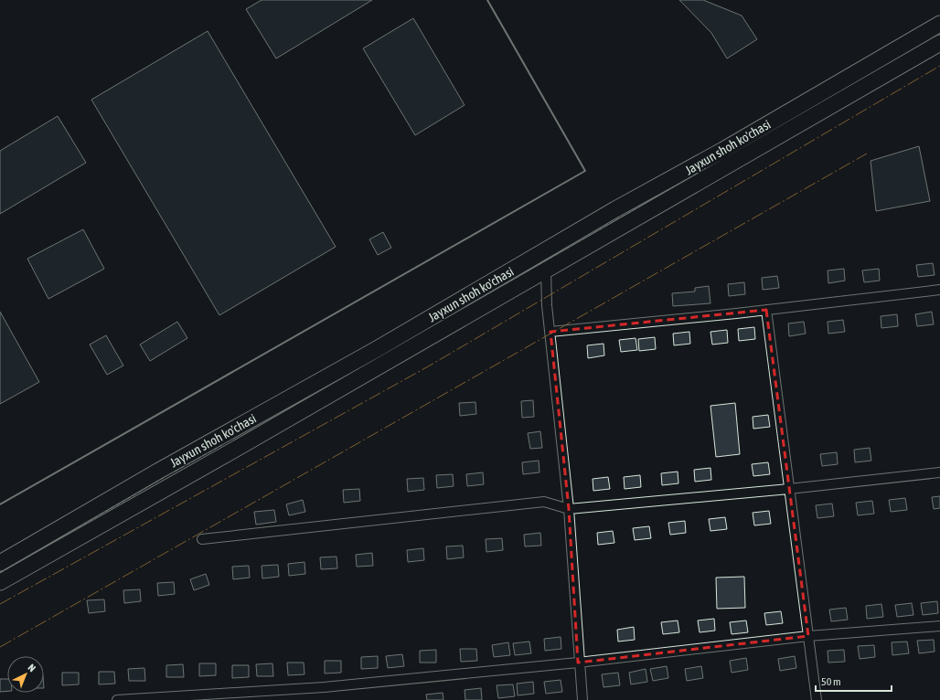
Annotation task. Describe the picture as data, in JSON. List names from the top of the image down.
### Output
{
  "streets": {
    "highway": ["Jayxun shoh ko'chasi"]
  },
  "scale_bar": "50 m",
  "north": "top right"
}
